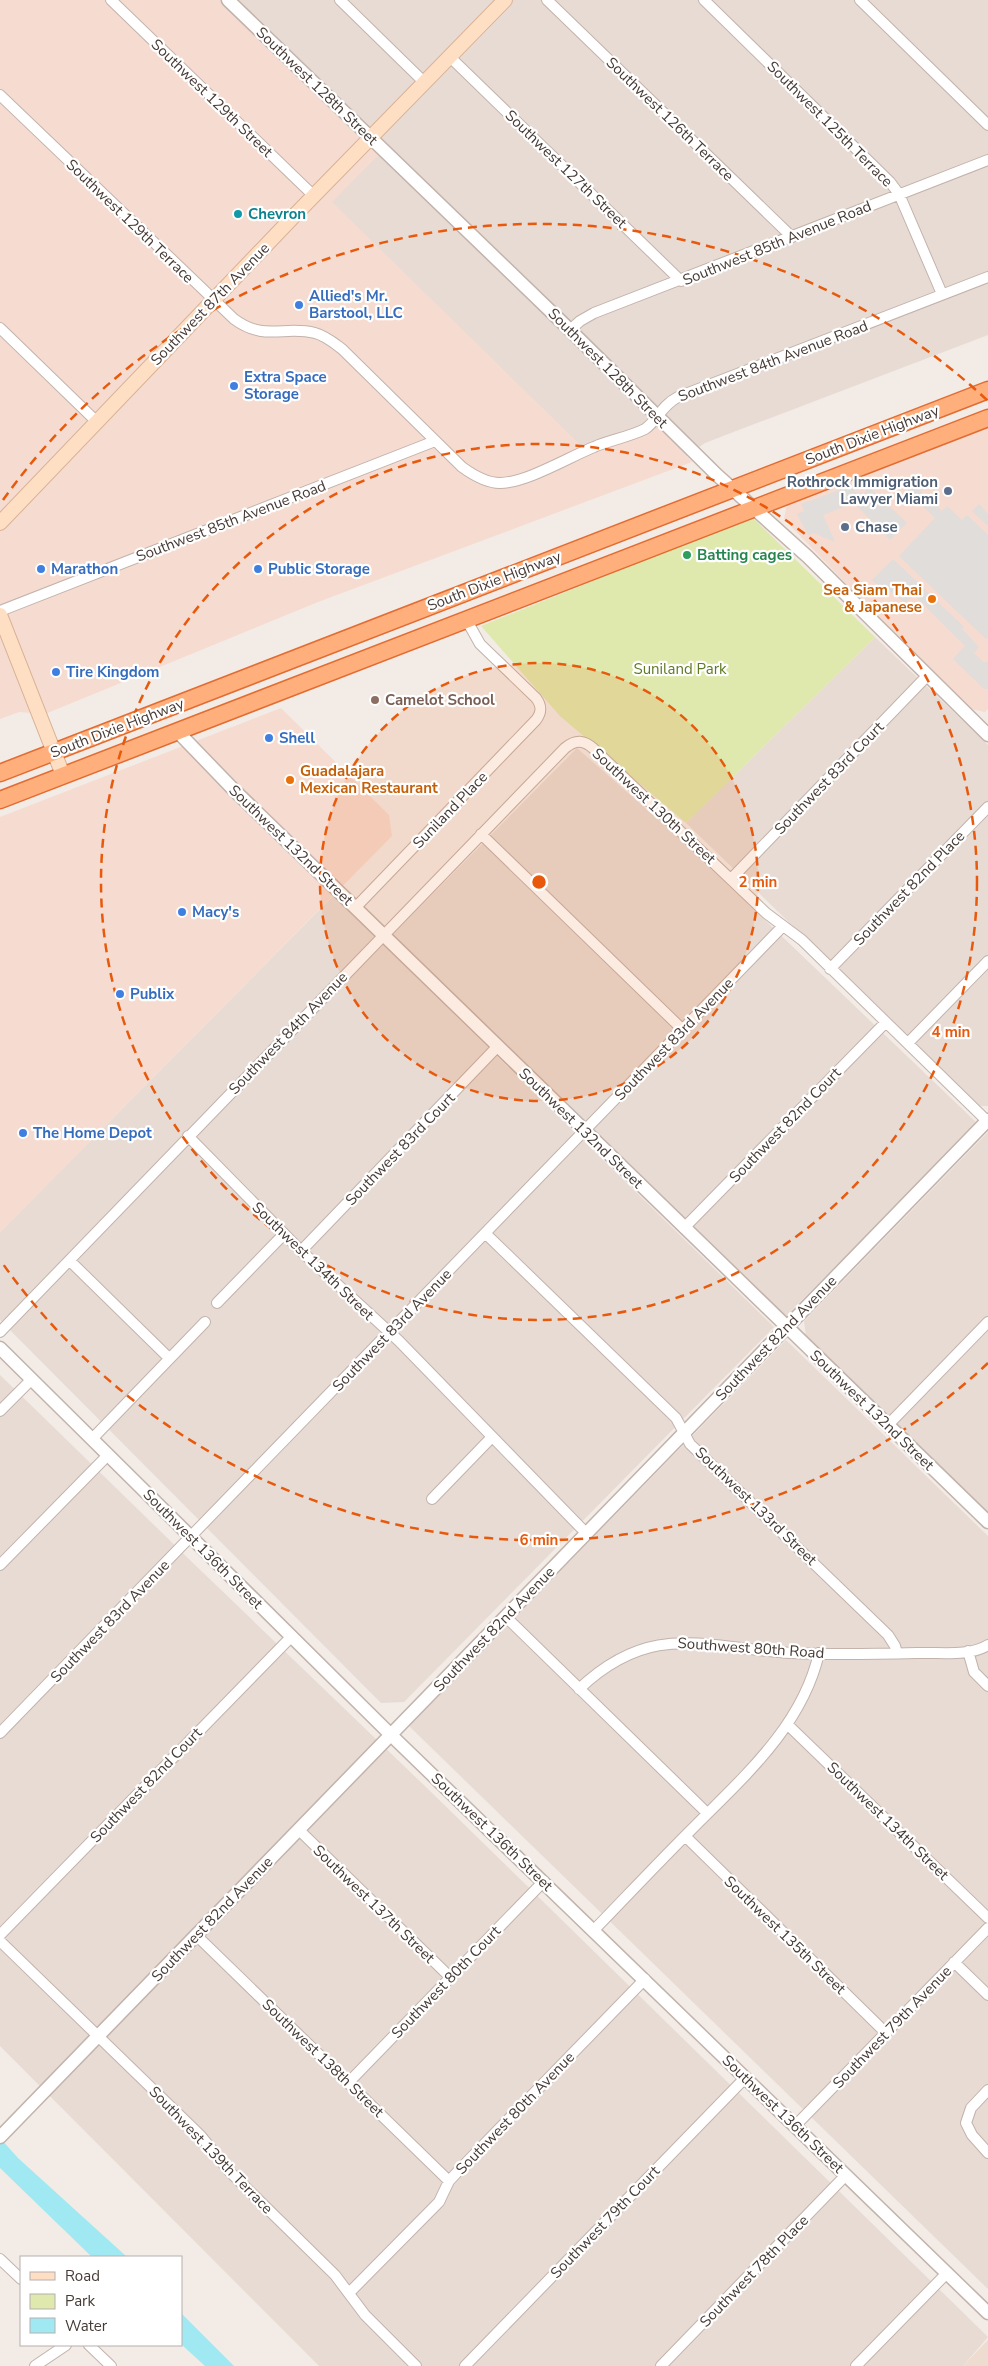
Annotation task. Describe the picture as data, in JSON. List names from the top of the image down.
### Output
{
  "streets": {
    "highway": ["South Dixie Highway"],
    "main road": ["Southwest 87th Avenue"],
    "street": [
      "Southwest 128th Street",
      "Southwest 129th Street",
      "Southwest 126th Terrace",
      "Southwest 125th Terrace",
      "Southwest 127th Street",
      "Southwest 129th Terrace",
      "Southwest 85th Avenue Road",
      "Southwest 84th Avenue Road",
      "Southwest 83rd Court",
      "Southwest 130th Street",
      "Suniland Place",
      "Southwest 132nd Street",
      "Southwest 82nd Place",
      "Southwest 84th Avenue",
      "Southwest 83rd Avenue",
      "Southwest 82nd Court",
      "Southwest 134th Street",
      "Southwest 82nd Avenue",
      "Southwest 133rd Street",
      "Southwest 136th Street",
      "Southwest 80th Road",
      "Southwest 137th Street",
      "Southwest 135th Street",
      "Southwest 80th Court",
      "Southwest 79th Avenue",
      "Southwest 138th Street",
      "Southwest 80th Avenue",
      "Southwest 139th Terrace",
      "Southwest 79th Court",
      "Southwest 78th Place"
    ]
  },
  "crossings": [
    ["Southwest 128th Street", "Southwest 85th Avenue Road"],
    ["Southwest 128th Street", "Southwest 87th Avenue"],
    ["Southwest 128th Street", "Southwest 84th Avenue Road"],
    ["Southwest 128th Street", "South Dixie Highway"],
    ["Southwest 128th Street", "Southwest 83rd Court"],
    ["Southwest 129th Street", "Southwest 87th Avenue"],
    ["Southwest 126th Terrace", "Southwest 85th Avenue Road"],
    ["Southwest 125th Terrace", "Southwest 85th Avenue Road"],
    ["Southwest 125th Terrace", "Southwest 84th Avenue Road"],
    ["Southwest 127th Street", "Southwest 85th Avenue Road"],
    ["Southwest 127th Street", "Southwest 87th Avenue"],
    ["Southwest 129th Terrace", "Southwest 85th Avenue Road"],
    ["Southwest 129th Terrace", "Southwest 87th Avenue"],
    ["Southwest 129th Terrace", "Southwest 84th Avenue Road"],
    ["South Dixie Highway", "Suniland Place"],
    ["South Dixie Highway", "Southwest 132nd Street"],
    ["Southwest 83rd Court", "Southwest 130th Street"],
    ["Southwest 83rd Court", "Southwest 132nd Street"],
    ["Southwest 83rd Court", "Southwest 134th Street"],
    ["Southwest 130th Street", "Southwest 82nd Place"],
    ["Southwest 130th Street", "Southwest 84th Avenue"],
    ["Southwest 130th Street", "Southwest 83rd Avenue"],
    ["Southwest 130th Street", "Southwest 82nd Court"],
    ["Southwest 130th Street", "Southwest 82nd Avenue"],
    ["Suniland Place", "Southwest 132nd Street"],
    ["Southwest 132nd Street", "Southwest 84th Avenue"],
    ["Southwest 132nd Street", "Southwest 83rd Avenue"],
    ["Southwest 132nd Street", "Southwest 82nd Court"],
    ["Southwest 132nd Street", "Southwest 82nd Avenue"],
    ["Southwest 84th Avenue", "Southwest 134th Street"],
    ["Southwest 83rd Avenue", "Southwest 134th Street"],
    ["Southwest 83rd Avenue", "Southwest 133rd Street"],
    ["Southwest 83rd Avenue", "Southwest 136th Street"],
    ["Southwest 82nd Court", "Southwest 136th Street"],
    ["Southwest 134th Street", "Southwest 82nd Avenue"],
    ["Southwest 82nd Avenue", "Southwest 133rd Street"],
    ["Southwest 82nd Avenue", "Southwest 136th Street"],
    ["Southwest 82nd Avenue", "Southwest 137th Street"],
    ["Southwest 82nd Avenue", "Southwest 138th Street"],
    ["Southwest 82nd Avenue", "Southwest 139th Terrace"],
    ["Southwest 133rd Street", "Southwest 80th Road"],
    ["Southwest 136th Street", "Southwest 80th Court"],
    ["Southwest 136th Street", "Southwest 79th Avenue"],
    ["Southwest 136th Street", "Southwest 80th Avenue"],
    ["Southwest 136th Street", "Southwest 79th Court"],
    ["Southwest 136th Street", "Southwest 78th Place"],
    ["Southwest 137th Street", "Southwest 80th Court"],
    ["Southwest 135th Street", "Southwest 79th Avenue"],
    ["Southwest 80th Court", "Southwest 138th Street"],
    ["Southwest 138th Street", "Southwest 80th Avenue"],
    ["Southwest 80th Avenue", "Southwest 139th Terrace"]
  ],
  "parks": ["Suniland Park"],
  "places": [
    "Chevron",
    "Allied's Mr. Barstool, LLC",
    "Extra Space Storage",
    "Rothrock Immigration Lawyer Miami",
    "Chase",
    "Batting cages",
    "Marathon",
    "Public Storage",
    "Sea Siam Thai & Japanese",
    "Tire Kingdom",
    "Camelot School",
    "Shell",
    "Guadalajara Mexican Restaurant",
    "Macy's",
    "Publix",
    "The Home Depot"
  ],
  "legend": ["Road", "Park", "Water"],
  "rings": ["2 min", "4 min", "6 min"]
}
